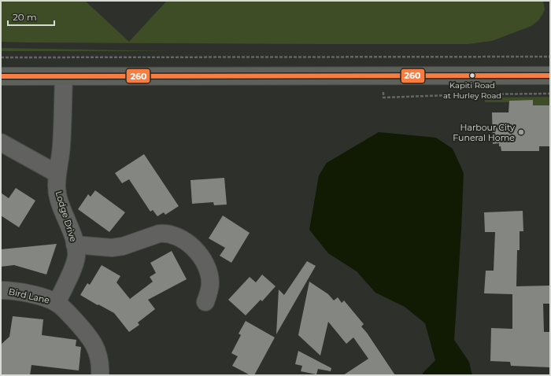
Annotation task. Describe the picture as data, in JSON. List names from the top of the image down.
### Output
{
  "streets": {
    "street": ["Lodge Drive", "Bird Lane"]
  },
  "crossings": [
    ["Lodge Drive", "Bird Lane"]
  ],
  "places": ["Kapiti Road at Hurley Road", "Harbour City Funeral Home"],
  "lines": ["transit line 260"],
  "scale_bar": "20 m"
}
